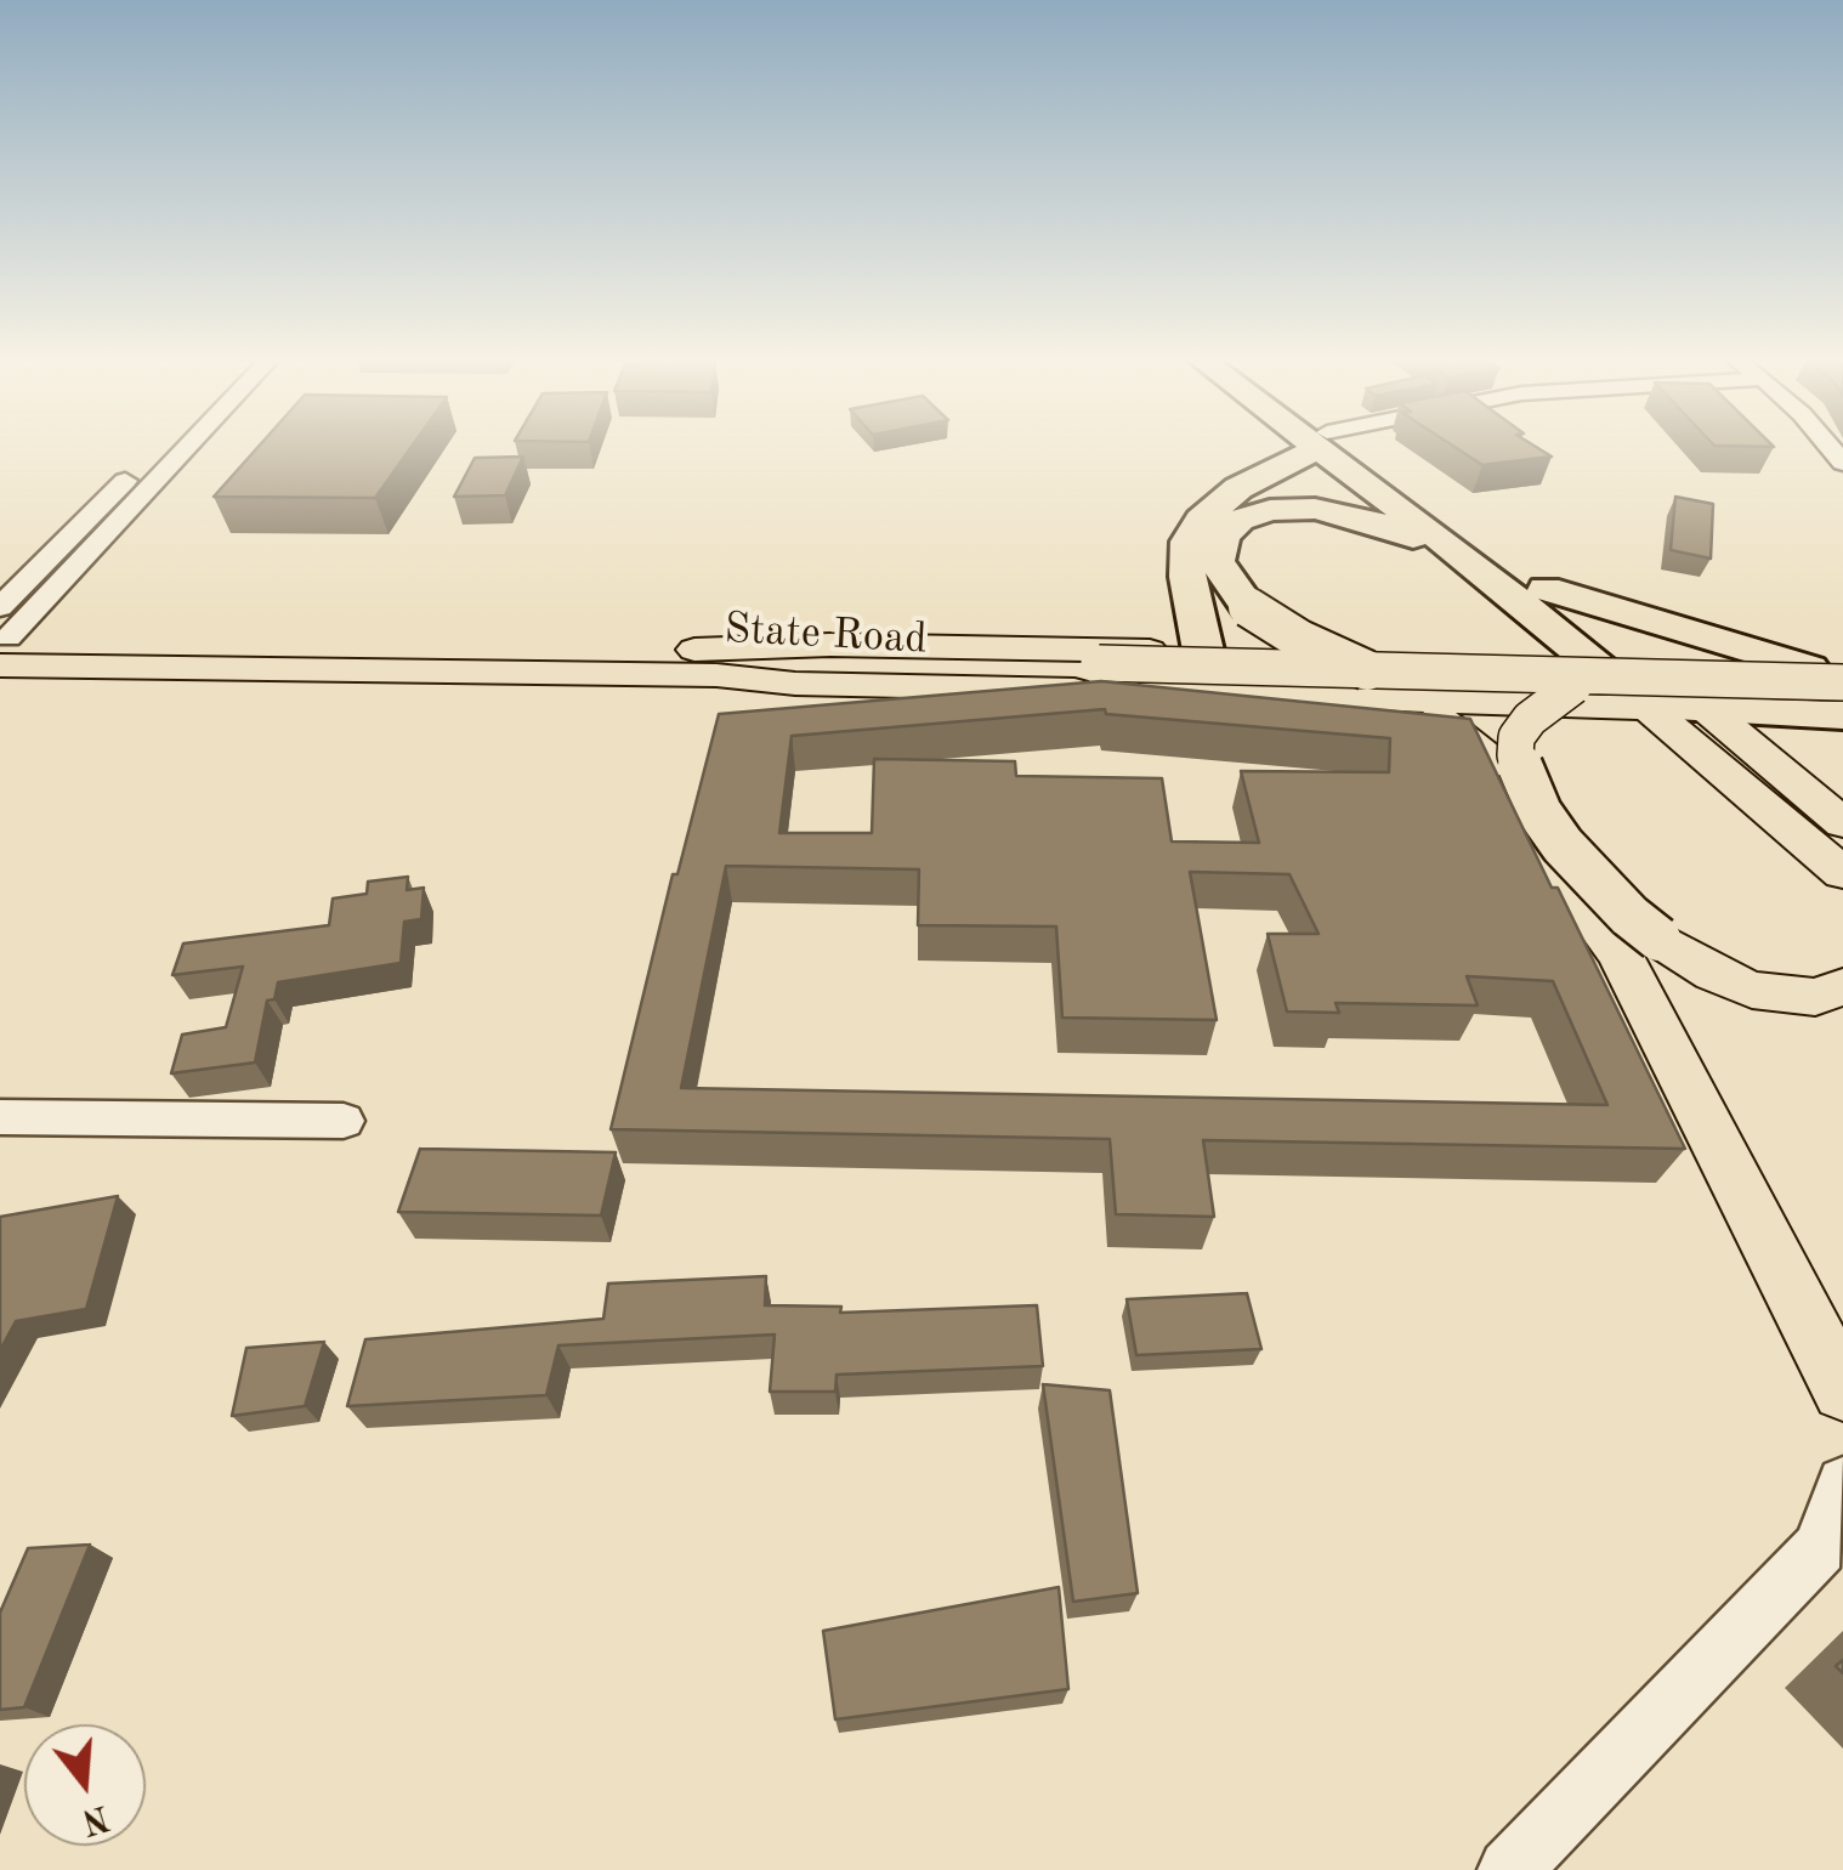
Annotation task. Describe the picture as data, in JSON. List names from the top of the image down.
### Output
{
  "streets": {
    "main road": ["State Road"]
  },
  "north": "bottom"
}
